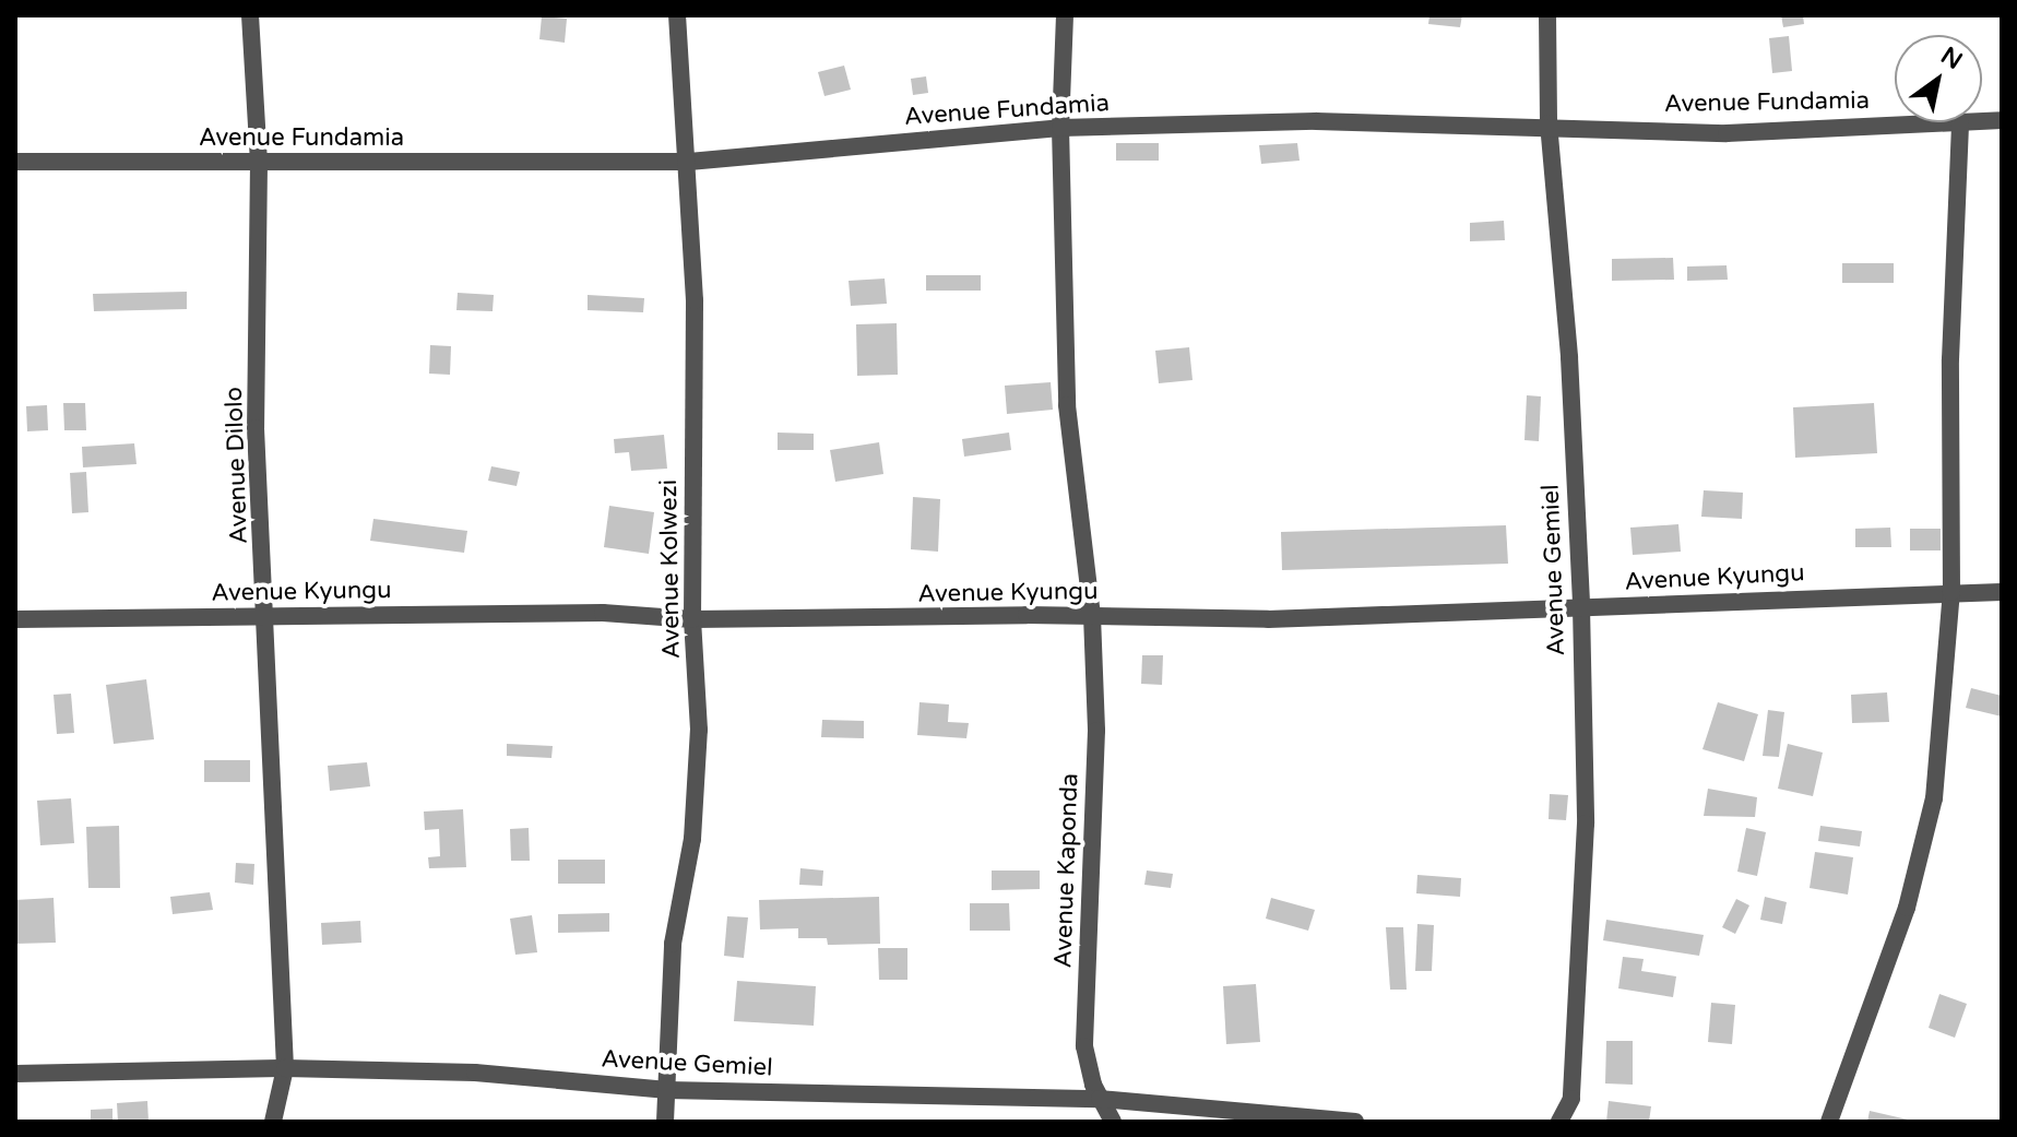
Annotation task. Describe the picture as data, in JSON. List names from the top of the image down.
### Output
{
  "streets": {
    "street": [
      "Avenue Fundamia",
      "Avenue Dilolo",
      "Avenue Kolwezi",
      "Avenue Gemiel",
      "Avenue Kyungu",
      "Avenue Kaponda"
    ]
  },
  "crossings": [
    ["Avenue Fundamia", "Avenue Dilolo"],
    ["Avenue Fundamia", "Avenue Kolwezi"],
    ["Avenue Fundamia", "Avenue Gemiel"],
    ["Avenue Fundamia", "Avenue Kaponda"],
    ["Avenue Dilolo", "Avenue Gemiel"],
    ["Avenue Dilolo", "Avenue Kyungu"],
    ["Avenue Kolwezi", "Avenue Gemiel"],
    ["Avenue Kolwezi", "Avenue Kyungu"],
    ["Avenue Gemiel", "Avenue Kyungu"],
    ["Avenue Gemiel", "Avenue Kaponda"],
    ["Avenue Kyungu", "Avenue Kaponda"]
  ],
  "north": "top right"
}
